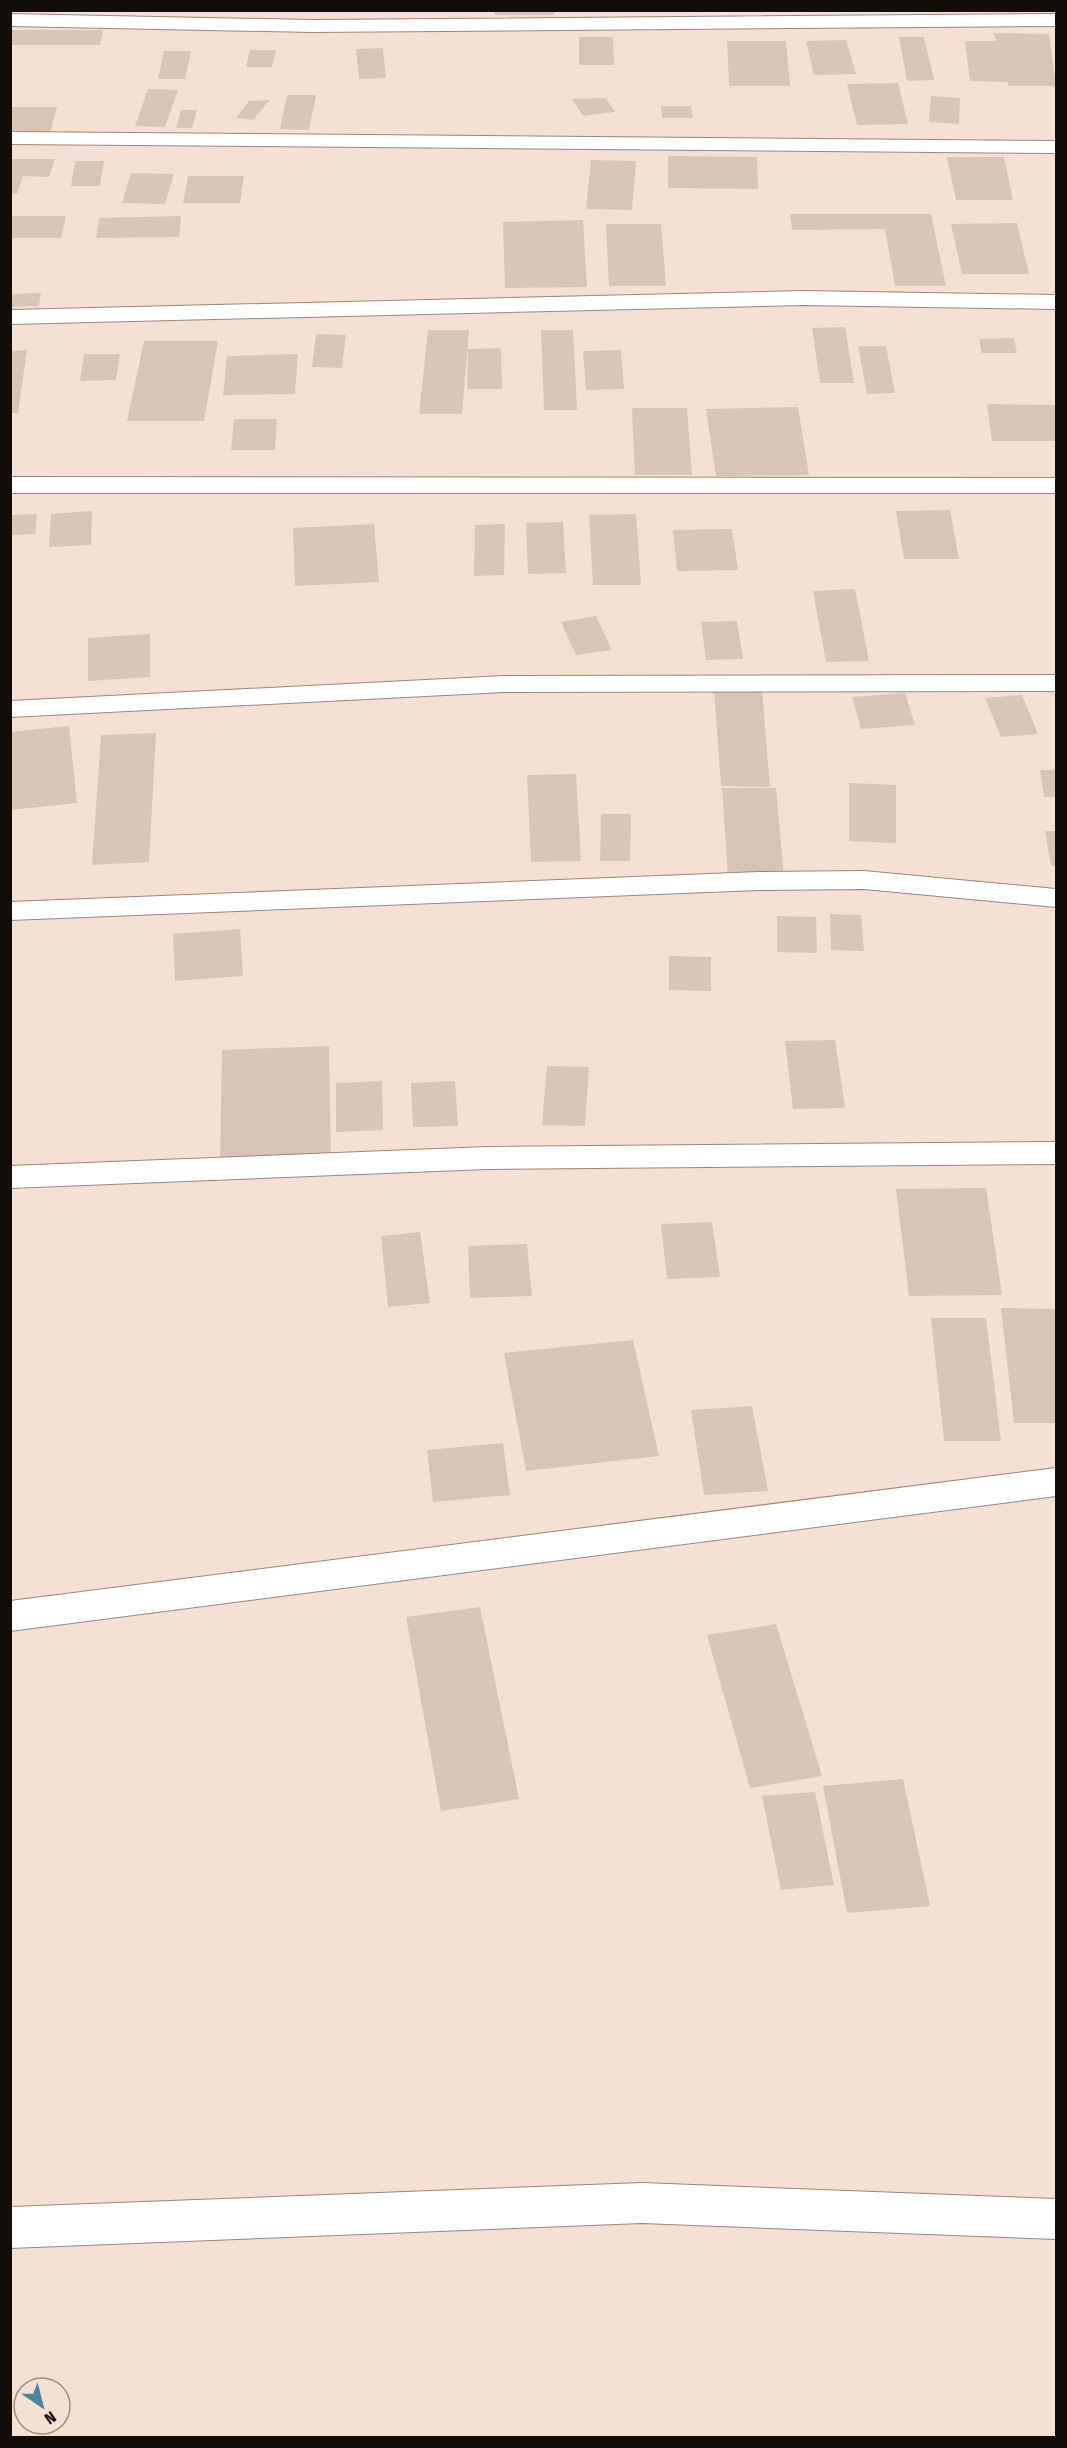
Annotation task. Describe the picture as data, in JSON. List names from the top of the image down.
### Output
{
  "north": "bottom right"
}
